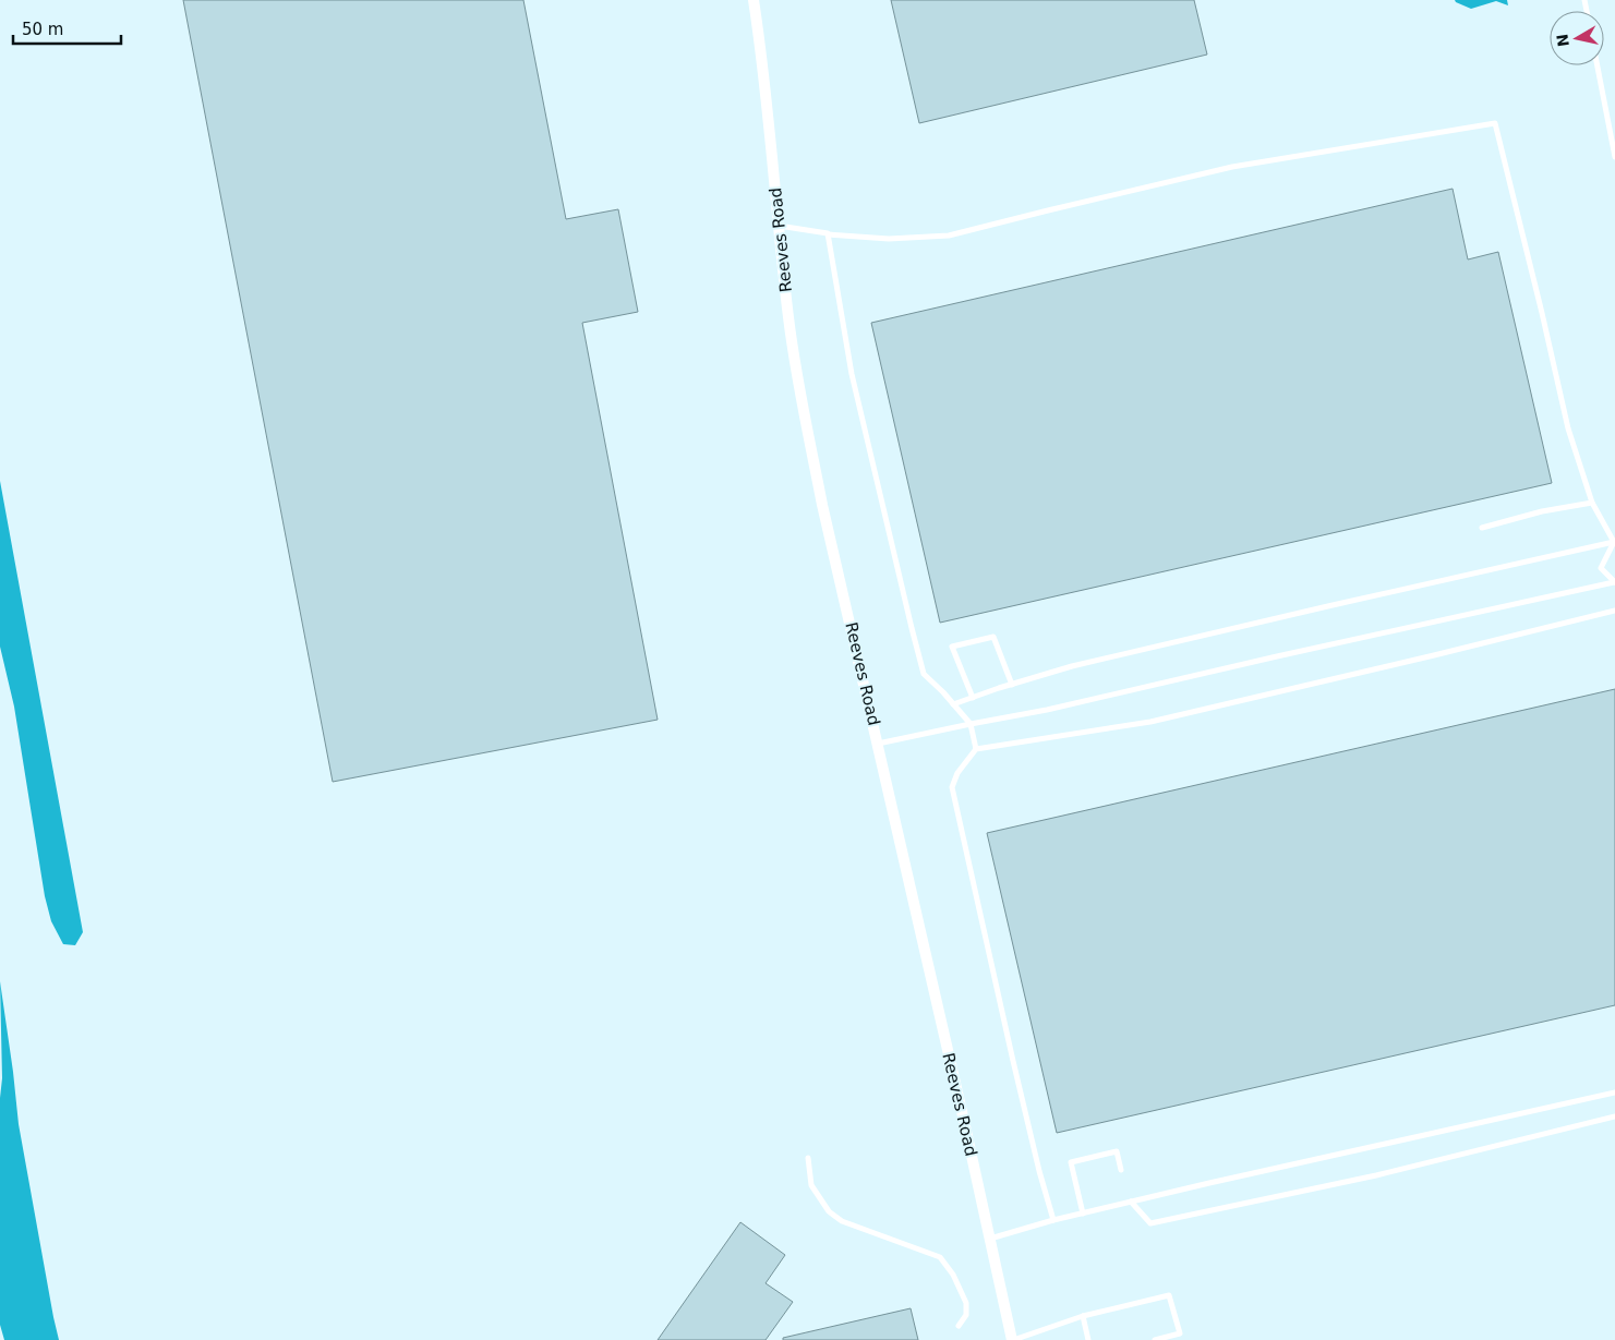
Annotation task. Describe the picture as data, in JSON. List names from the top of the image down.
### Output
{
  "streets": {
    "street": ["Reeves Road"]
  },
  "scale_bar": "50 m",
  "north": "left"
}
